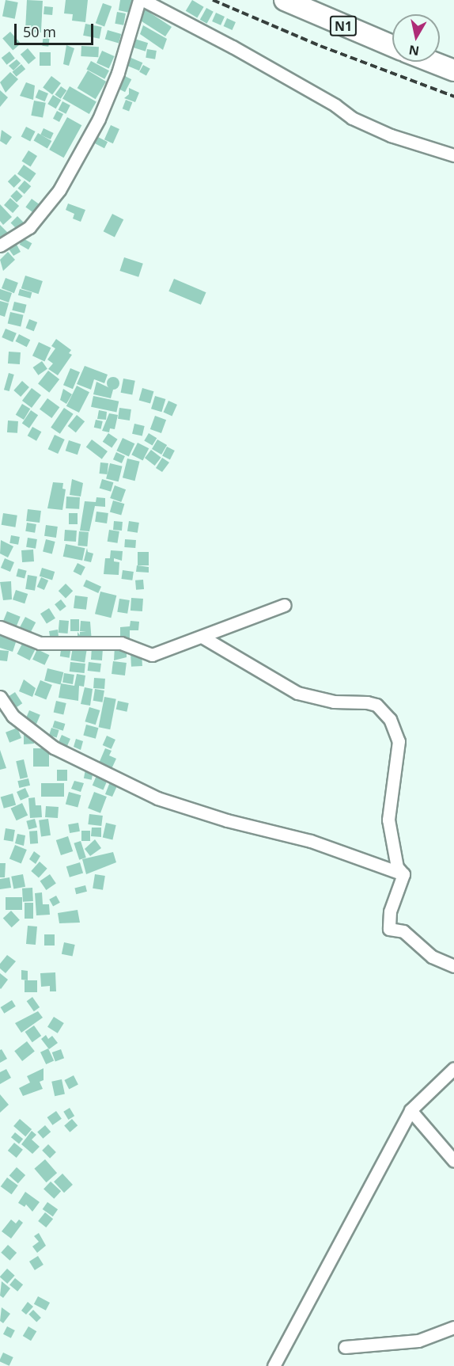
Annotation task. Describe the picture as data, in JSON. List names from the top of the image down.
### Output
{
  "streets": {
    "highway": ["N1"]
  },
  "scale_bar": "50 m",
  "north": "bottom"
}
